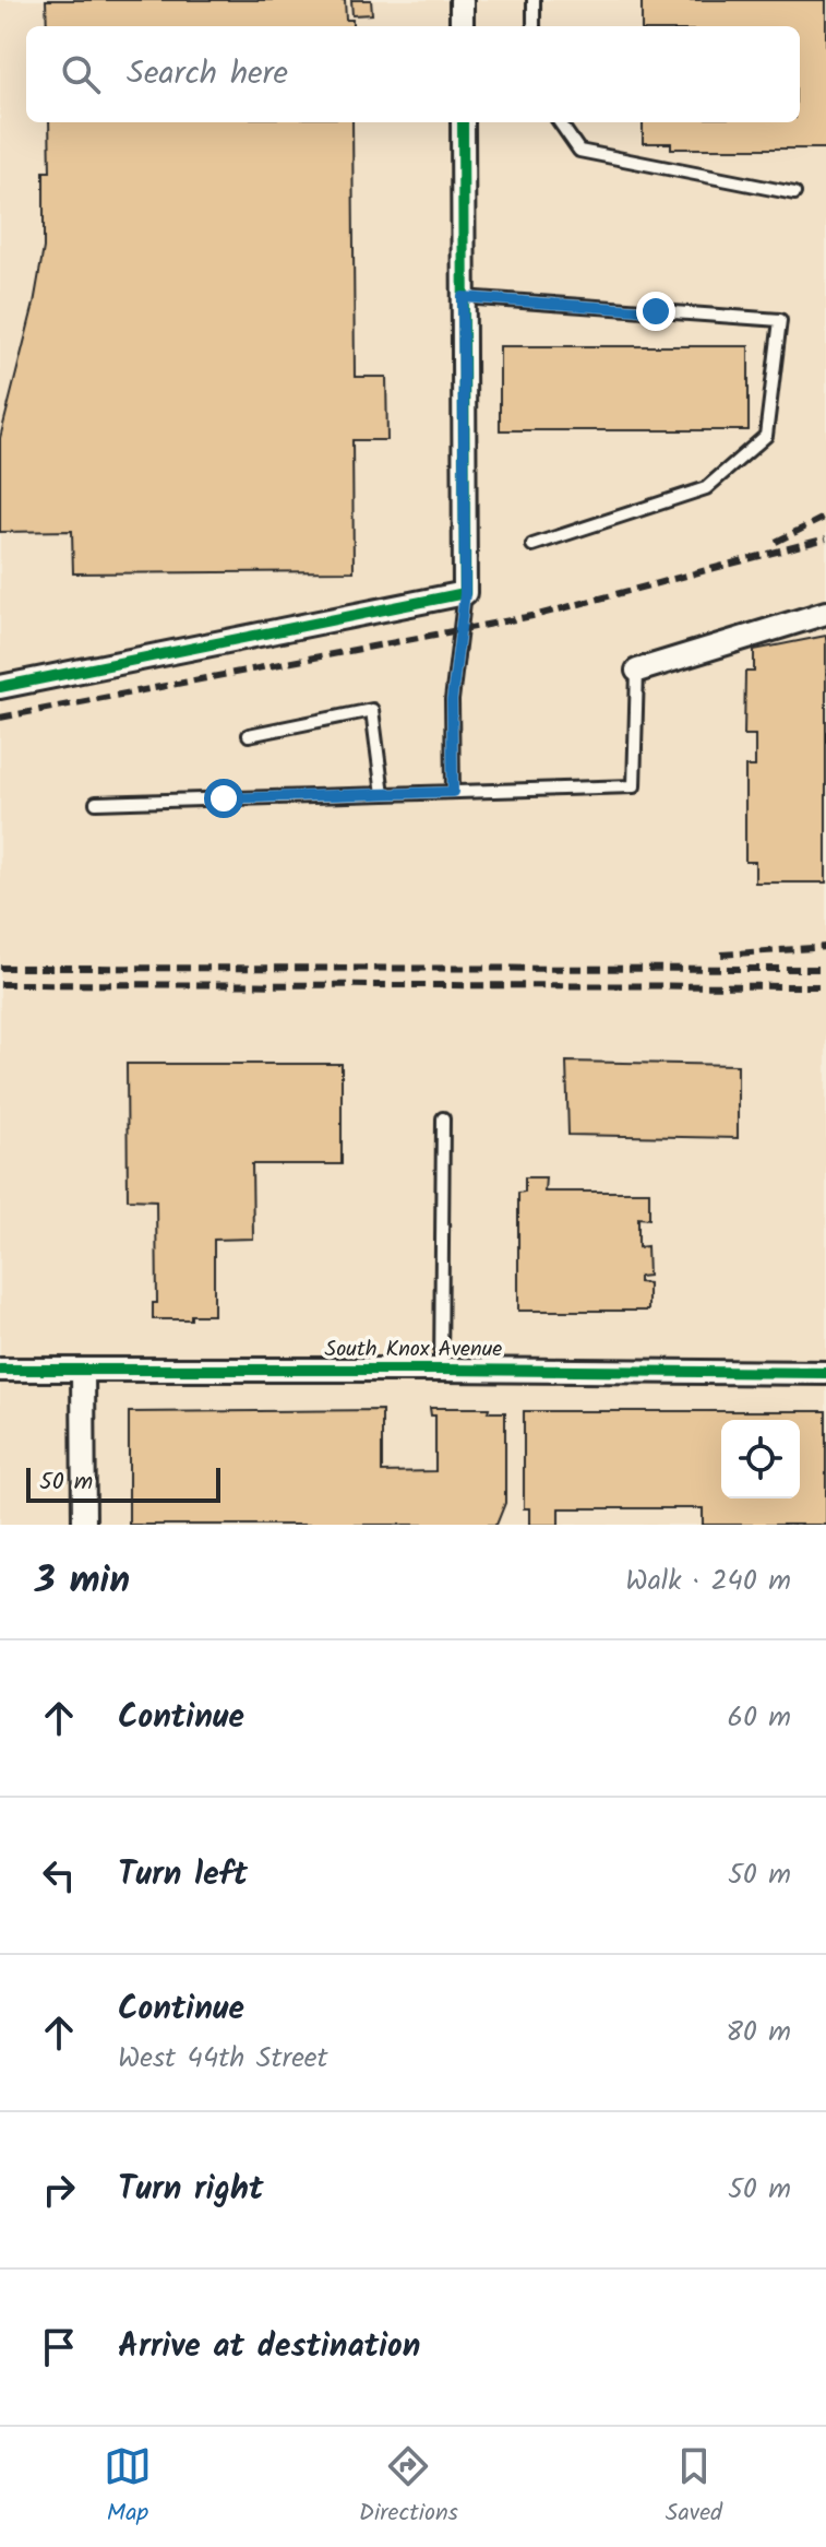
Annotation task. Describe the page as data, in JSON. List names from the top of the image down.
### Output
{
  "streets": {
    "street": ["South Knox Avenue"]
  },
  "scale_bar": "50 m",
  "page": {
    "search": "Search here",
    "scale": "50 m",
    "heading": ["3 min", "Walk · 240 m"],
    "list": [
      ["Continue", "60 m"],
      ["Turn left", "50 m"],
      ["Continue", "West 44th Street", "80 m"],
      ["Turn right", "50 m"],
      "Arrive at destination"
    ],
    "nav": ["Map", "Directions", "Saved"]
  }
}
